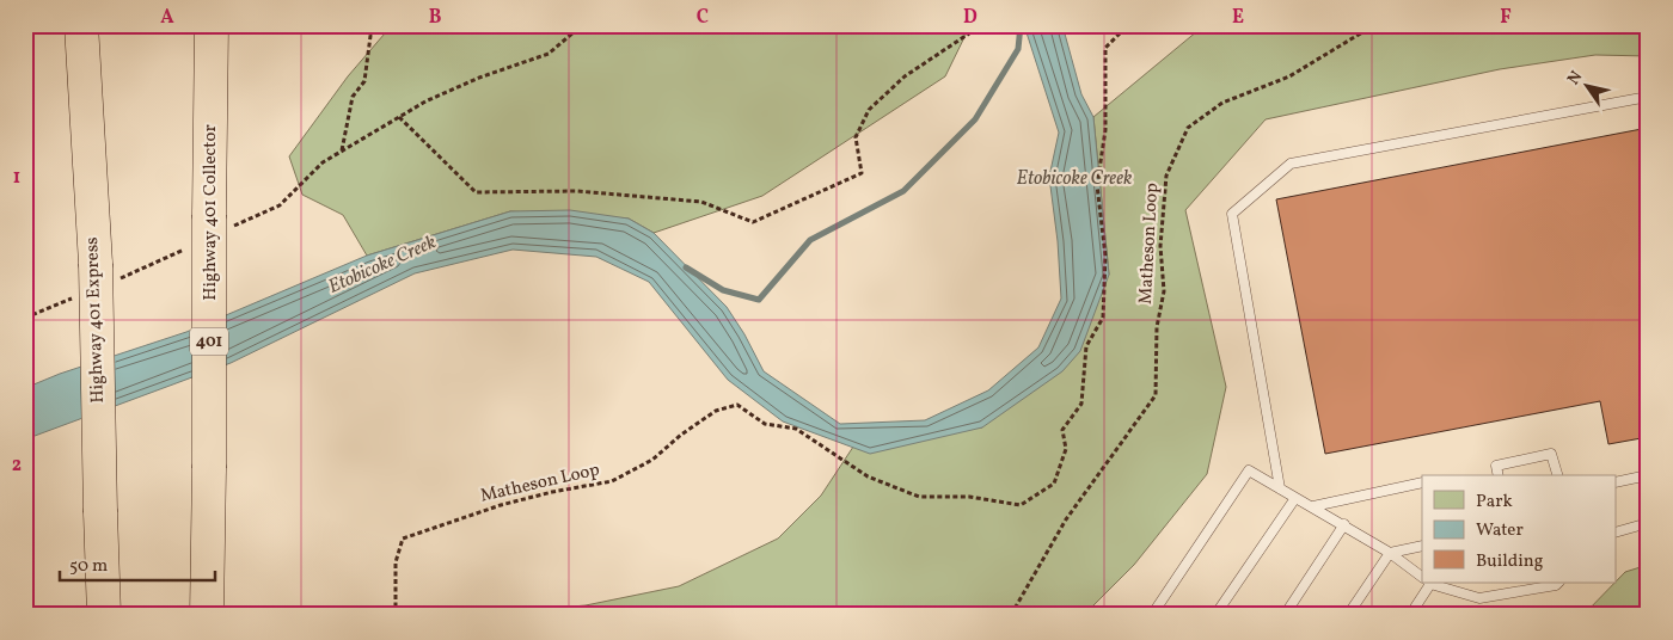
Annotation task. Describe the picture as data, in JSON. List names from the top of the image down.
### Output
{
  "streets": {
    "highway": ["Highway 401 Collector", "Highway 401 Express", "401"],
    "path": ["Matheson Loop"]
  },
  "water": ["Etobicoke Creek"],
  "legend": ["Park", "Water", "Building"],
  "scale_bar": "50 m",
  "north": "top left",
  "grid": {
    "columns": [
      "A",
      "B",
      "C",
      "D",
      "E",
      "F"
    ],
    "rows": ["1", "2"]
  }
}
